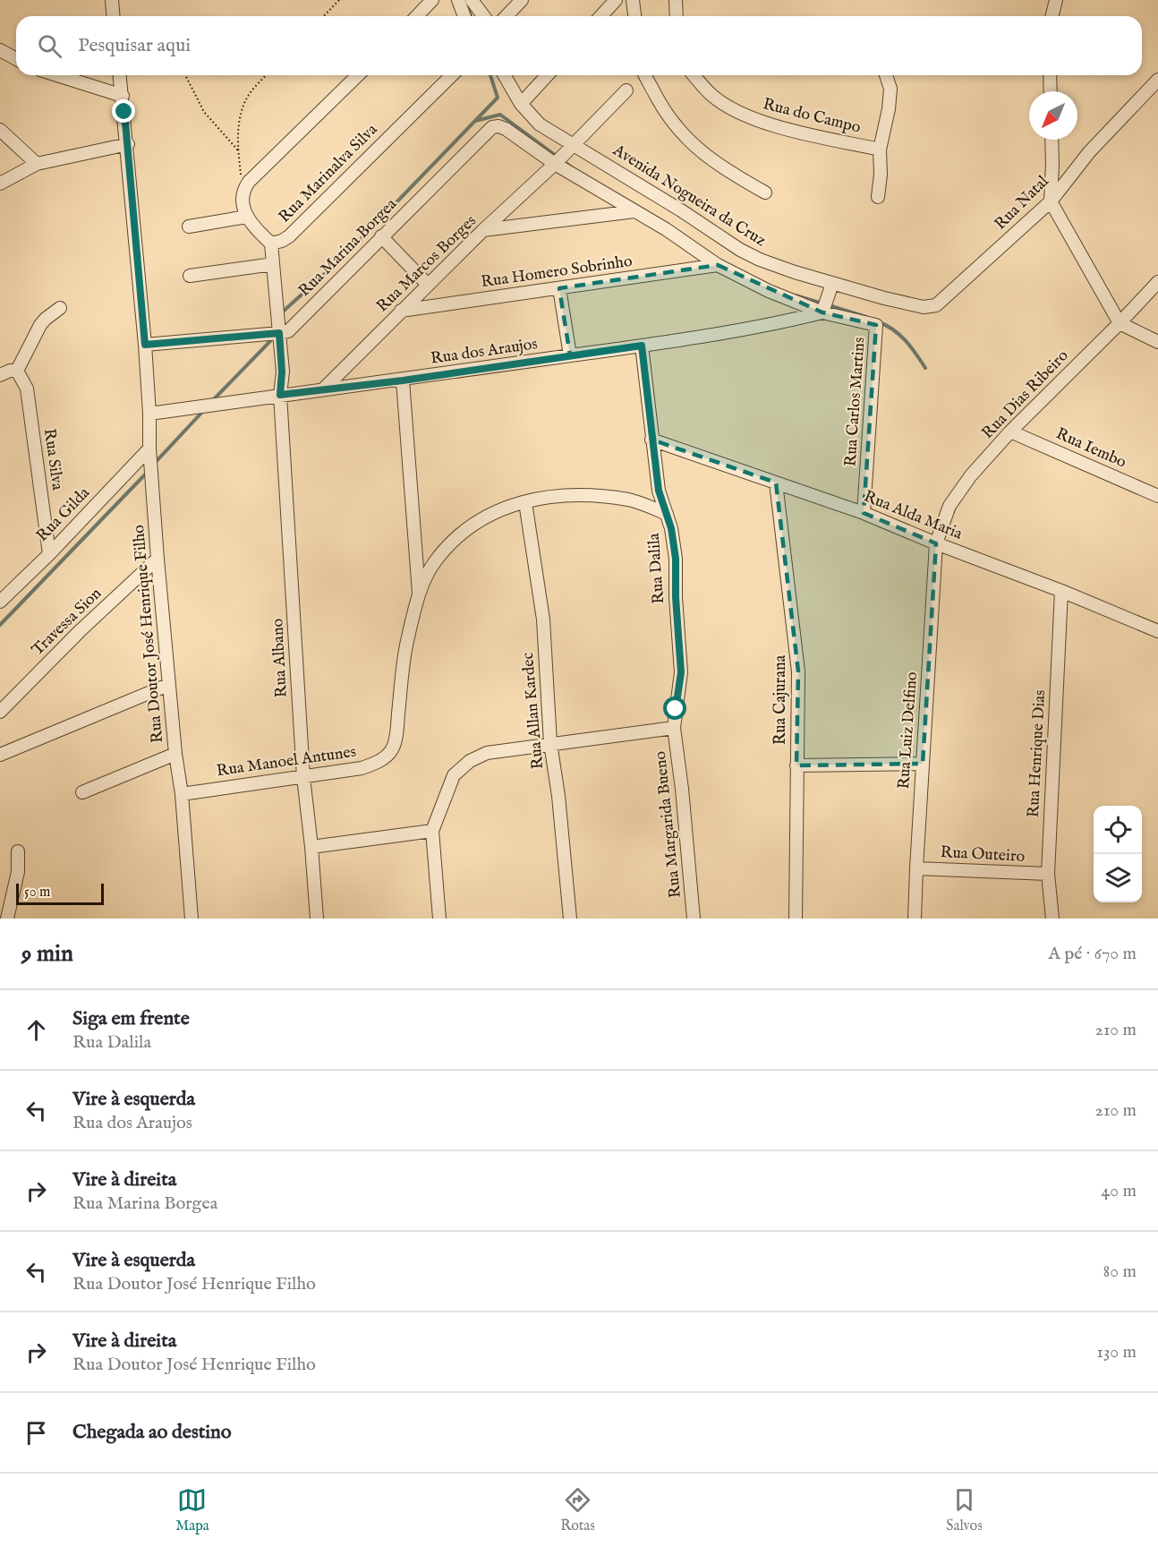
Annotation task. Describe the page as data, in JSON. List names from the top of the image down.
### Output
{
  "streets": {
    "street": [
      "Rua do Campo",
      "Rua Marinalva Silva",
      "Avenida Nogueira da Cruz",
      "Rua Natal",
      "Rua Marina Borgea",
      "Rua Marcos Borges",
      "Rua Homero Sobrinho",
      "Rua dos Araujos",
      "Rua Dias Ribeiro",
      "Rua Carlos Martins",
      "Rua Iembo",
      "Rua Silva",
      "Rua Gilda",
      "Rua Alda Maria",
      "Rua Dalila",
      "Travessa Sion",
      "Rua Doutor José Henrique Filho",
      "Rua Albano",
      "Rua Cajurana",
      "Rua Allan Kardec",
      "Rua Luiz Delfino",
      "Rua Henrique Dias",
      "Rua Manoel Antunes",
      "Rua Margarida Bueno",
      "Rua Outeiro"
    ]
  },
  "crossings": [
    ["Avenida Nogueira da Cruz", "Rua Natal"],
    ["Avenida Nogueira da Cruz", "Rua Marcos Borges"],
    ["Rua Marina Borgea", "Rua Marcos Borges"],
    ["Rua Marcos Borges", "Rua Homero Sobrinho"],
    ["Rua Marcos Borges", "Rua dos Araujos"],
    ["Rua dos Araujos", "Rua Carlos Martins"],
    ["Rua dos Araujos", "Rua Dalila"],
    ["Rua dos Araujos", "Rua Doutor José Henrique Filho"],
    ["Rua dos Araujos", "Rua Albano"],
    ["Rua Dias Ribeiro", "Rua Iembo"],
    ["Rua Dias Ribeiro", "Rua Alda Maria"],
    ["Rua Dias Ribeiro", "Rua Luiz Delfino"],
    ["Rua Carlos Martins", "Rua Alda Maria"],
    ["Rua Silva", "Rua Gilda"],
    ["Rua Gilda", "Rua Doutor José Henrique Filho"],
    ["Rua Alda Maria", "Rua Dalila"],
    ["Rua Alda Maria", "Rua Cajurana"],
    ["Rua Alda Maria", "Rua Luiz Delfino"],
    ["Rua Alda Maria", "Rua Henrique Dias"],
    ["Rua Dalila", "Rua Manoel Antunes"],
    ["Rua Dalila", "Rua Margarida Bueno"],
    ["Travessa Sion", "Rua Doutor José Henrique Filho"],
    ["Rua Doutor José Henrique Filho", "Rua Manoel Antunes"],
    ["Rua Albano", "Rua Manoel Antunes"],
    ["Rua Allan Kardec", "Rua Manoel Antunes"],
    ["Rua Luiz Delfino", "Rua Outeiro"],
    ["Rua Henrique Dias", "Rua Outeiro"]
  ],
  "scale_bar": "50 m",
  "north": "bottom left",
  "page": {
    "search": "Pesquisar aqui",
    "scale": "50 m",
    "heading": ["9 min", "A pé · 670 m"],
    "list": [
      ["Siga em frente", "Rua Dalila", "210 m"],
      ["Vire à esquerda", "Rua dos Araujos", "210 m"],
      ["Vire à direita", "Rua Marina Borgea", "40 m"],
      ["Vire à esquerda", "Rua Doutor José Henrique Filho", "80 m"],
      ["Vire à direita", "Rua Doutor José Henrique Filho", "130 m"],
      "Chegada ao destino"
    ],
    "nav": ["Mapa", "Rotas", "Salvos"]
  }
}
